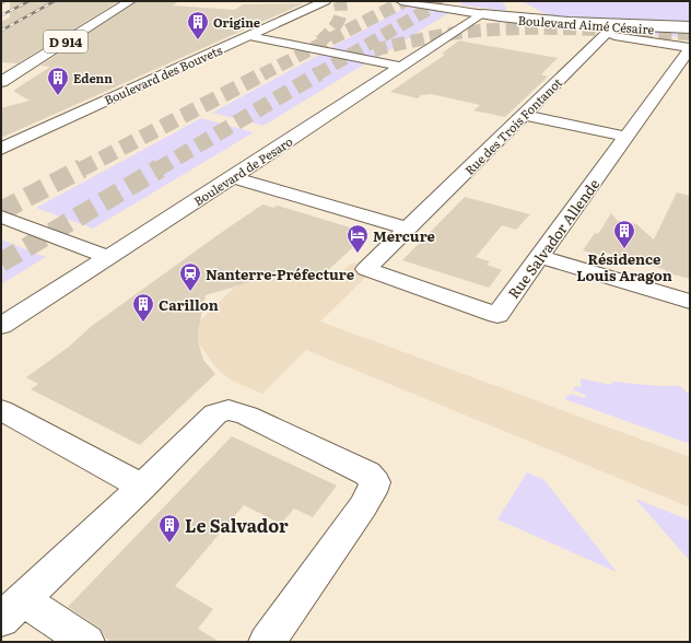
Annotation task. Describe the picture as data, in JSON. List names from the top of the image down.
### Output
{
  "streets": {
    "street": [
      "Boulevard Aimé Césaire",
      "D 914",
      "Boulevard des Bouvets",
      "Rue des Trois Fontanot",
      "Boulevard de Pesaro",
      "Rue Salvador Allende"
    ]
  },
  "crossings": [
    ["Boulevard Aimé Césaire", "Rue des Trois Fontanot"],
    ["Boulevard Aimé Césaire", "Boulevard de Pesaro"],
    ["Rue des Trois Fontanot", "Rue Salvador Allende"]
  ],
  "places": {
    "building": [
      "Origine",
      "Edenn",
      "Résidence Louis Aragon",
      "Carillon",
      "Le Salvador"
    ],
    "hotel": ["Mercure"],
    "station": ["Nanterre-Préfecture"]
  }
}
